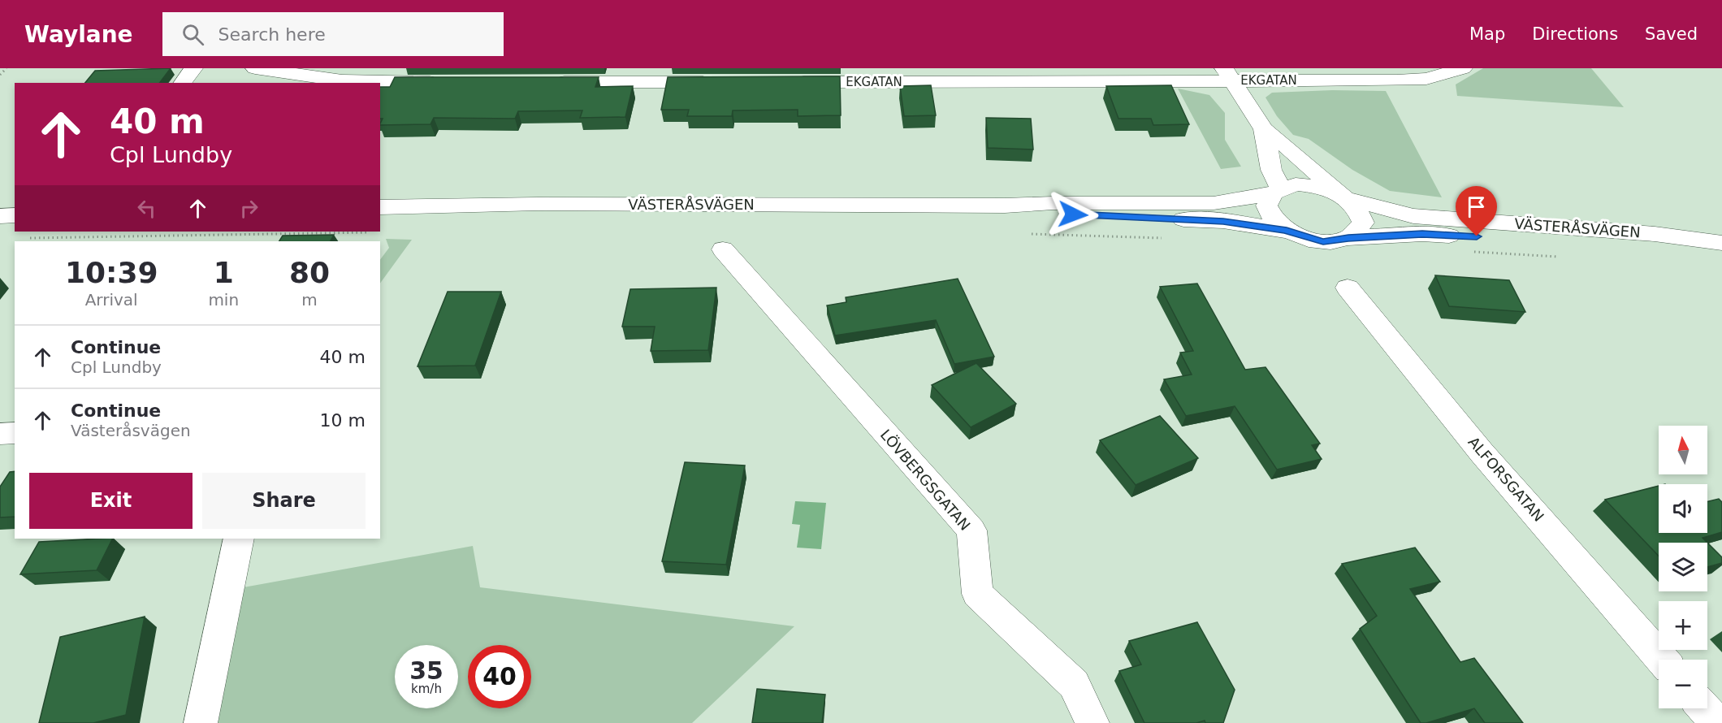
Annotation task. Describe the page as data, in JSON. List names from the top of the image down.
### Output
{
  "streets": {
    "street": [
      "EKGATAN",
      "VÄSTERÅSVÄGEN",
      "ALFORSGATAN",
      "LÖVBERGSGATAN"
    ]
  },
  "north": "top",
  "page": {
    "header": "Waylane",
    "search": "Search here",
    "nav": ["Map", "Directions", "Saved"],
    "turn": ["40 m", "Cpl Lundby"],
    "eta": [
      "10:39",
      "Arrival",
      "1",
      "min",
      "80",
      "m"
    ],
    "list": [
      {
        "name": "Continue",
        "note": "Cpl Lundby",
        "value": "40 m"
      },
      {
        "name": "Continue",
        "note": "Västeråsvägen",
        "value": "10 m"
      }
    ],
    "map_buttons": ["+", "−"],
    "buttons": ["Exit", "Share"],
    "speed": "35 km/h",
    "limit": "40"
  }
}
